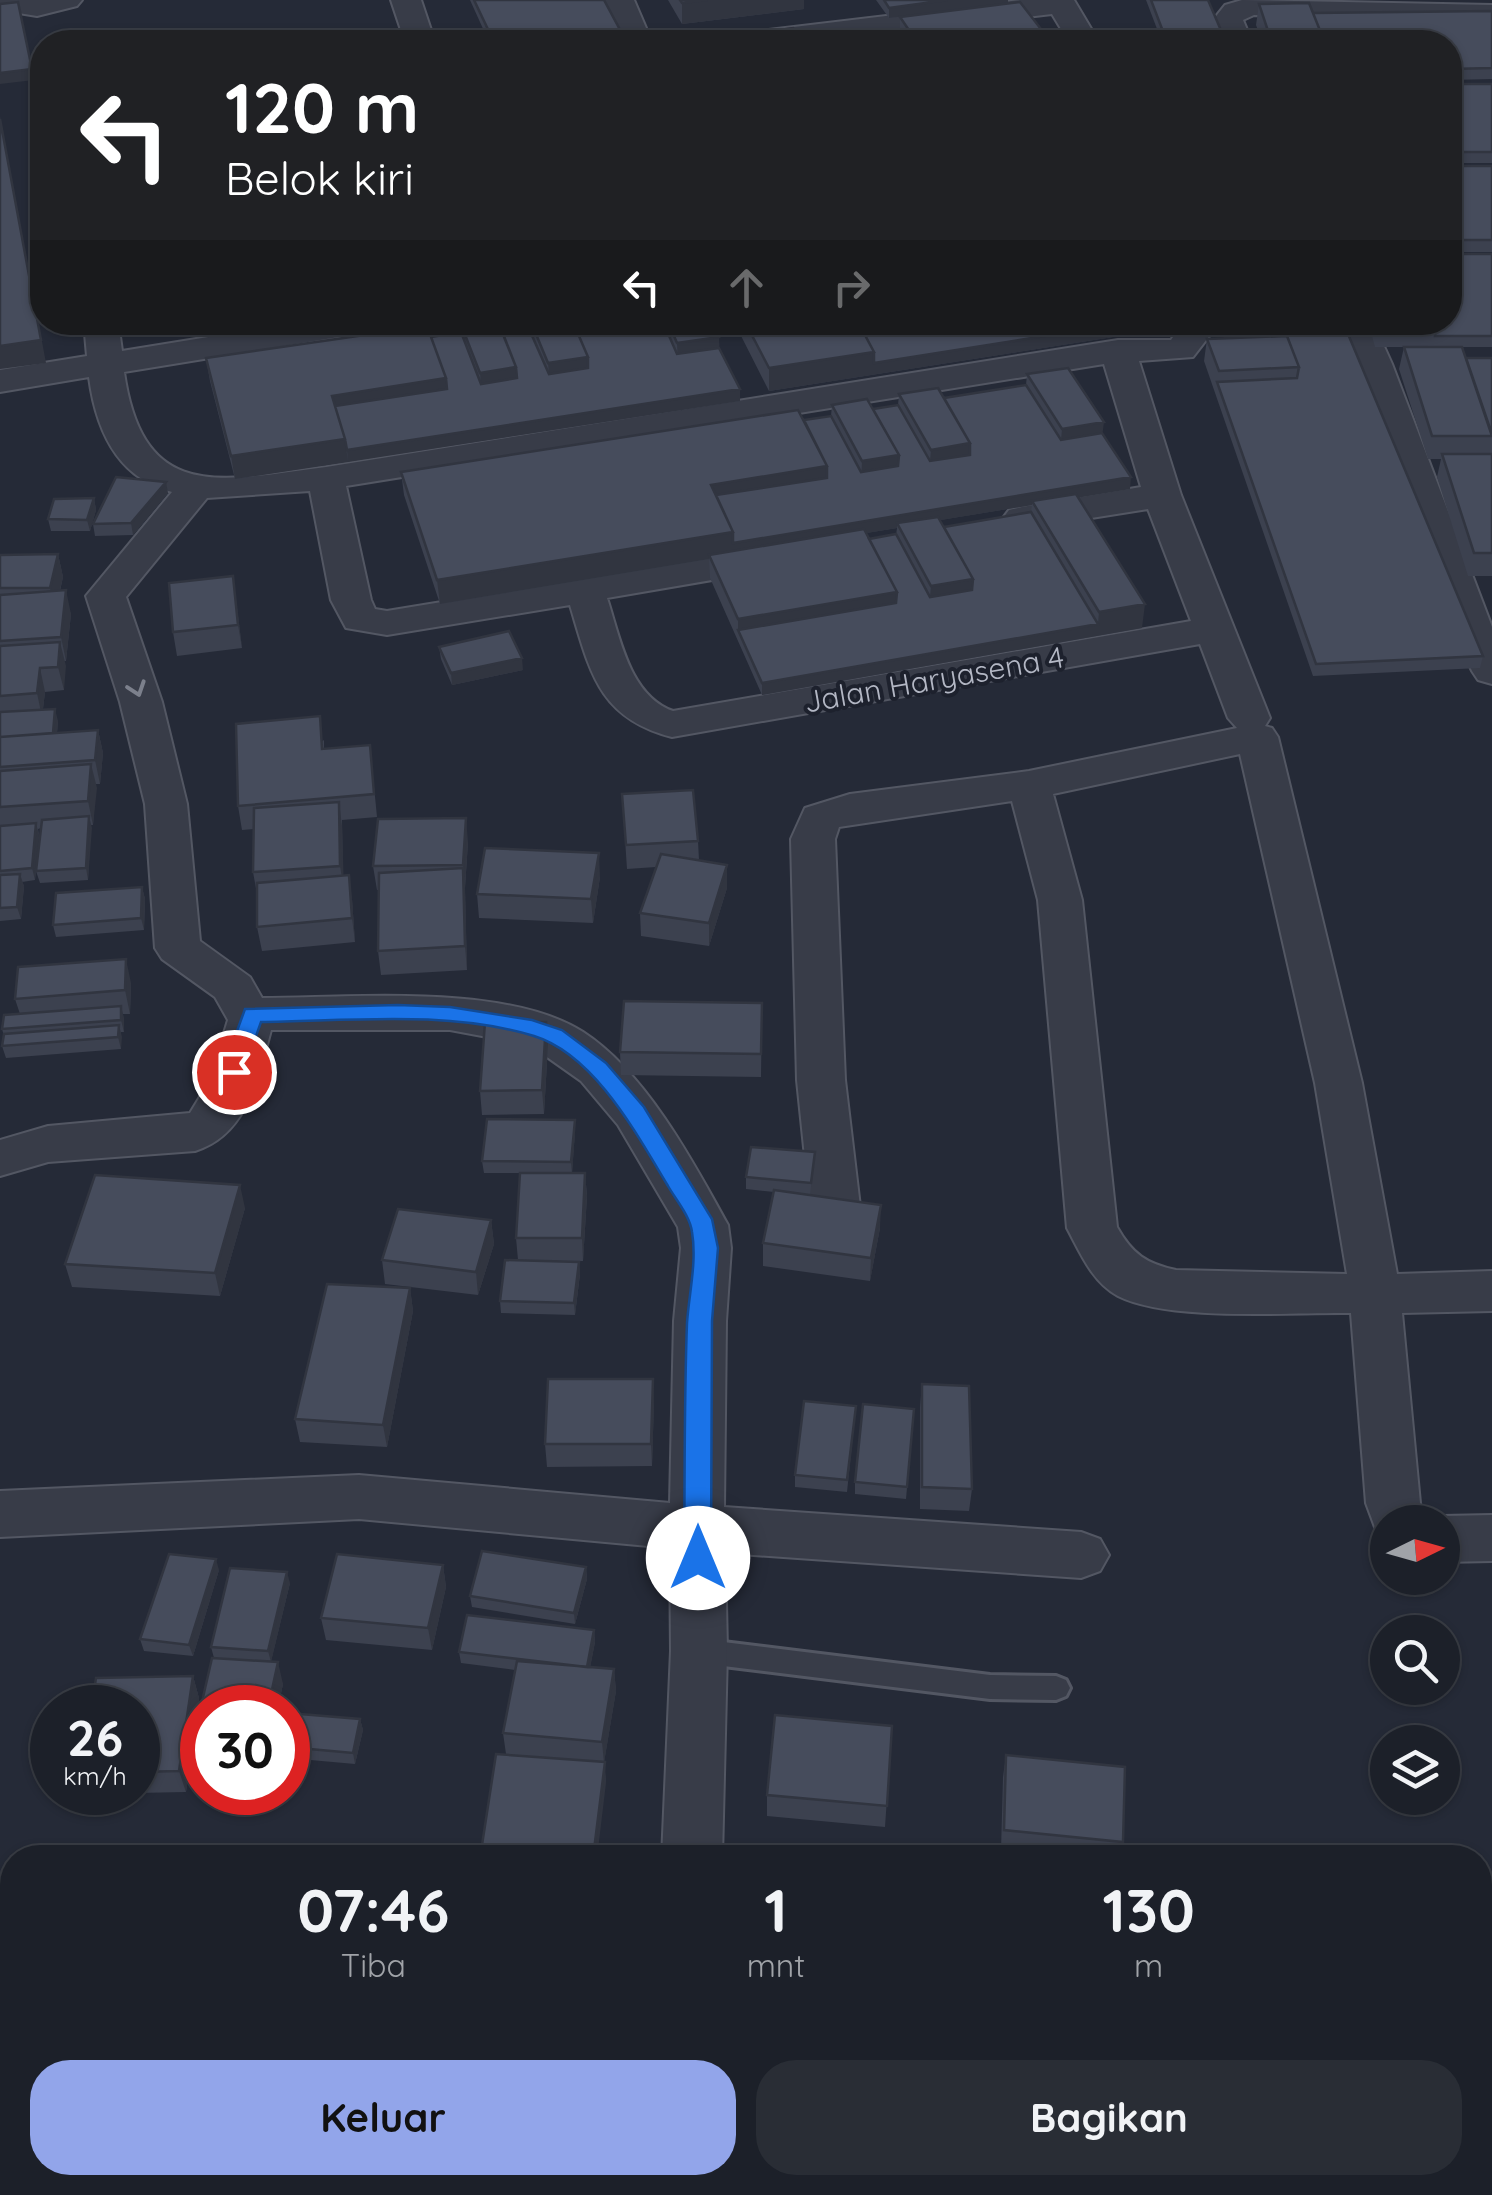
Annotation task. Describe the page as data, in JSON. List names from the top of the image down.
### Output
{
  "streets": {
    "street": ["Jalan Haryasena 4"]
  },
  "north": "right",
  "page": {
    "turn": ["120 m", "Belok kiri"],
    "speed": "26 km/h",
    "limit": "30",
    "eta": [
      "07:46",
      "Tiba",
      "1",
      "mnt",
      "130",
      "m"
    ],
    "buttons": ["Keluar", "Bagikan"]
  }
}
